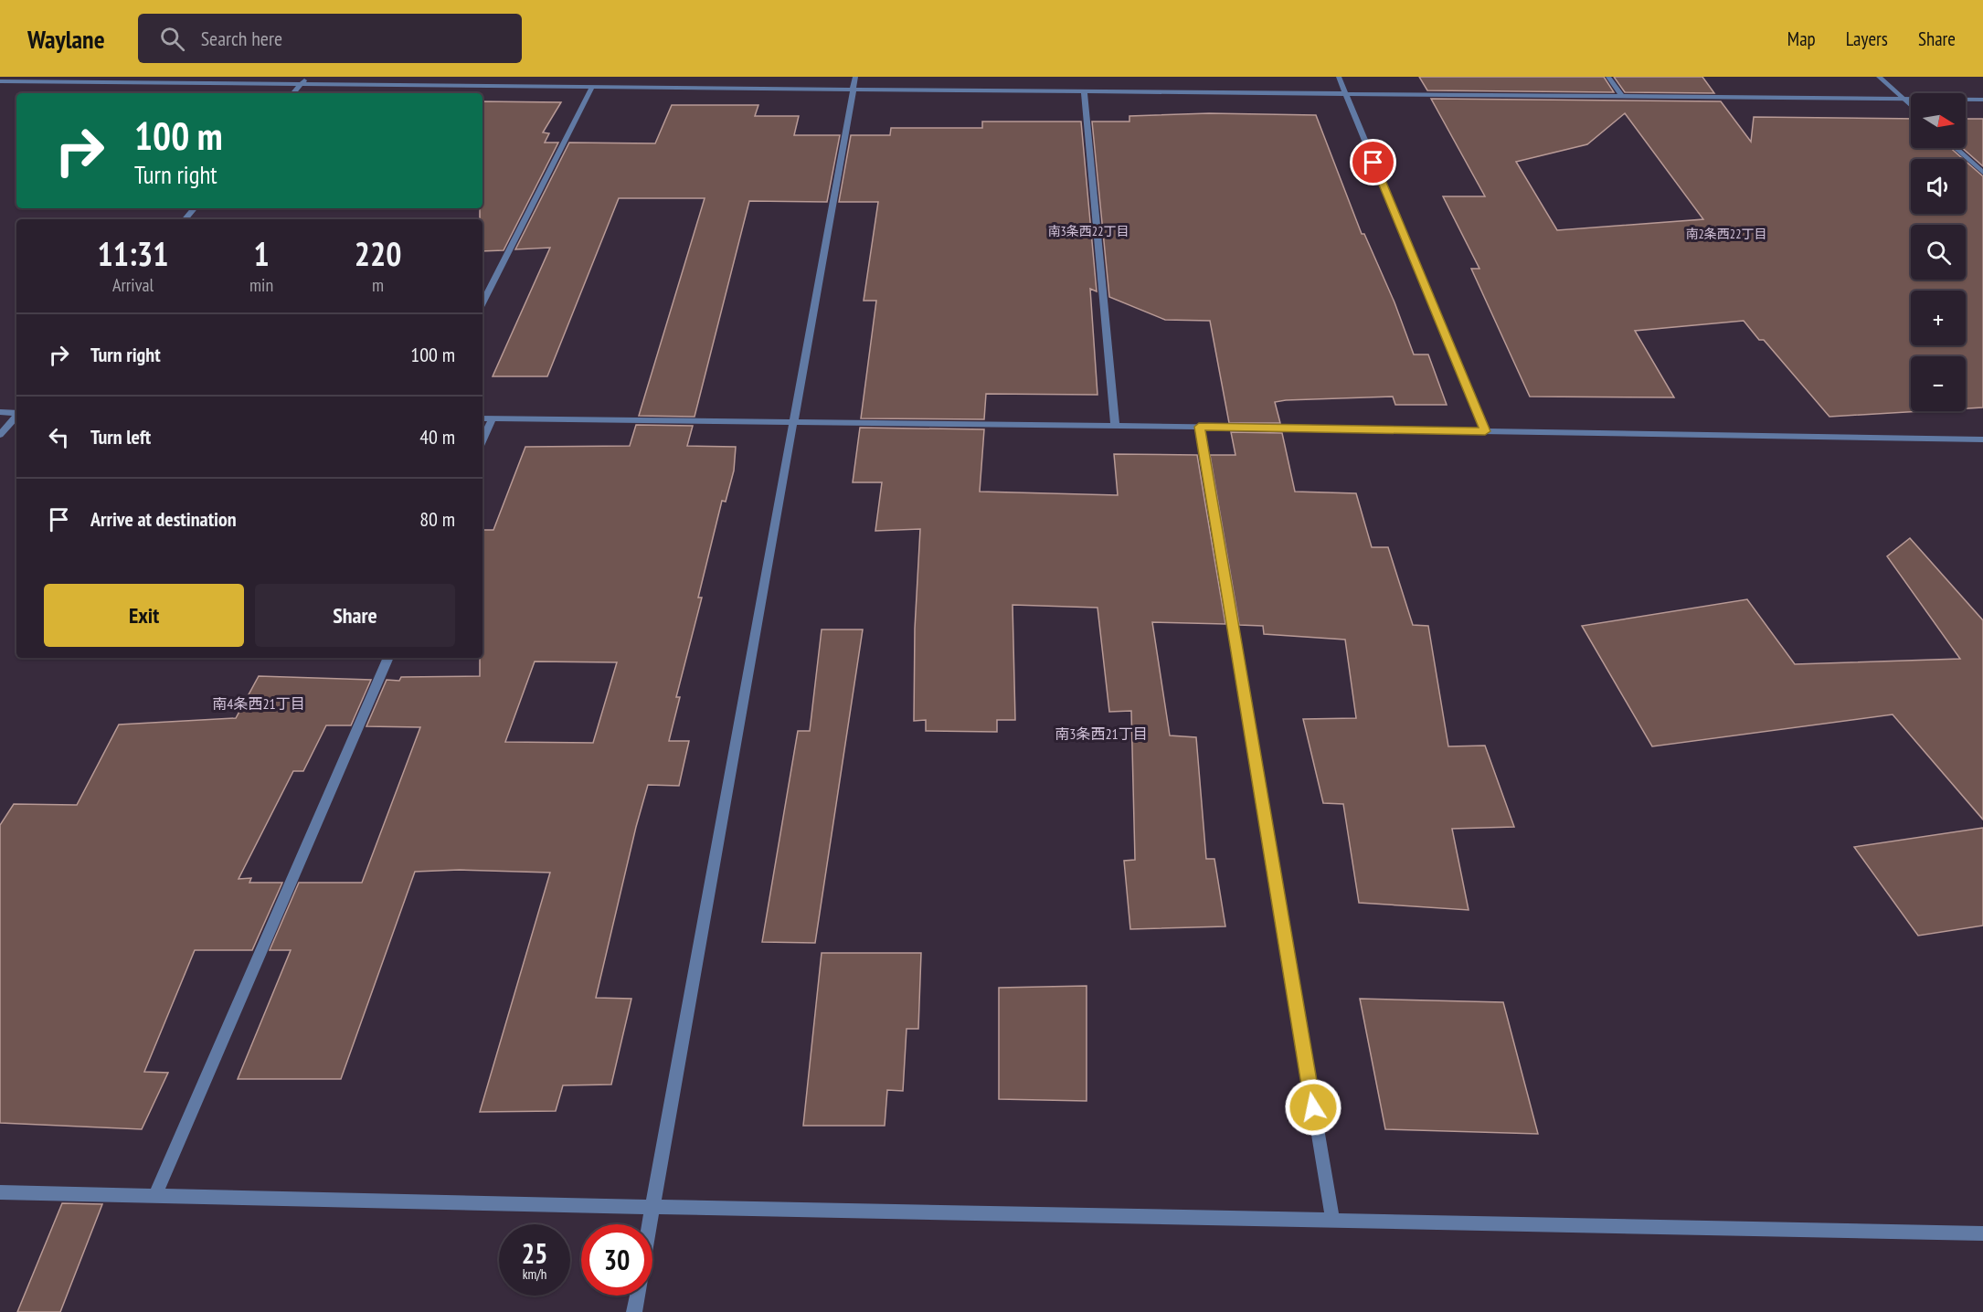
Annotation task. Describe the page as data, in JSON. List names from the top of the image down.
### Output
{
  "districts": [
    "南3条西22丁目",
    "南2条西22丁目",
    "南4条西21丁目",
    "南3条西21丁目"
  ],
  "north": "right",
  "page": {
    "header": "Waylane",
    "search": "Search here",
    "nav": ["Map", "Layers", "Share"],
    "map_buttons": ["+", "−"],
    "turn": ["100 m", "Turn right"],
    "eta": [
      "11:31",
      "Arrival",
      "1",
      "min",
      "220",
      "m"
    ],
    "list": [
      {
        "name": "Turn right",
        "value": "100 m"
      },
      {
        "name": "Turn left",
        "value": "40 m"
      },
      {
        "name": "Arrive at destination",
        "value": "80 m"
      }
    ],
    "buttons": ["Exit", "Share"],
    "speed": "25 km/h",
    "limit": "30"
  }
}
